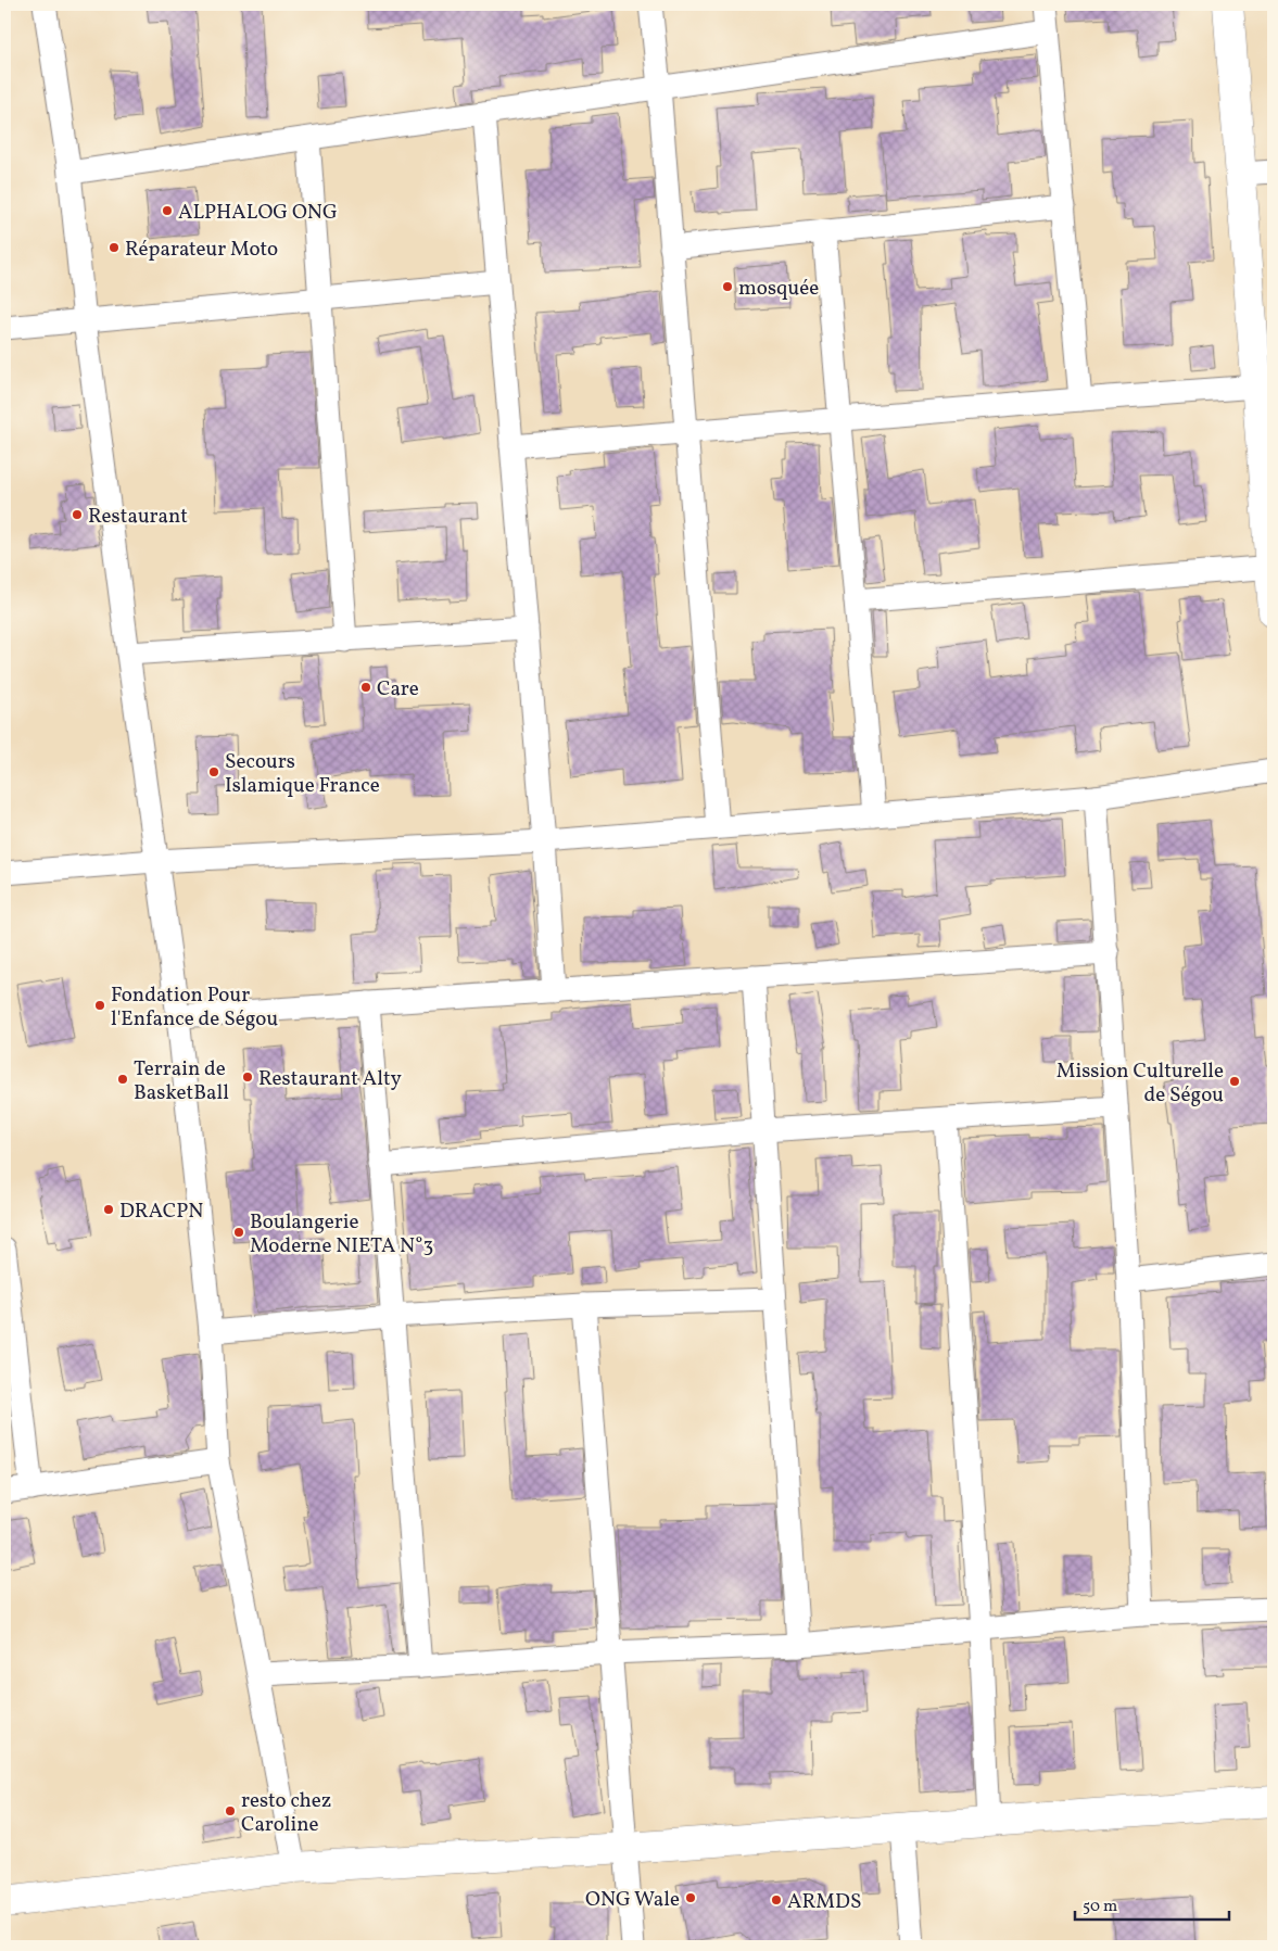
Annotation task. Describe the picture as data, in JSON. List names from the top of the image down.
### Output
{
  "places": [
    "ALPHALOG ONG",
    "Réparateur Moto",
    "mosquée",
    "Restaurant",
    "Care",
    "Secours Islamique France",
    "Fondation Pour l'Enfance de Ségou",
    "Restaurant Alty",
    "Terrain de BasketBall",
    "Mission Culturelle de Ségou",
    "DRACPN",
    "Boulangerie Moderne NIETA N°3",
    "resto chez Caroline",
    "ONG Wale",
    "ARMDS"
  ],
  "scale_bar": "50 m"
}
